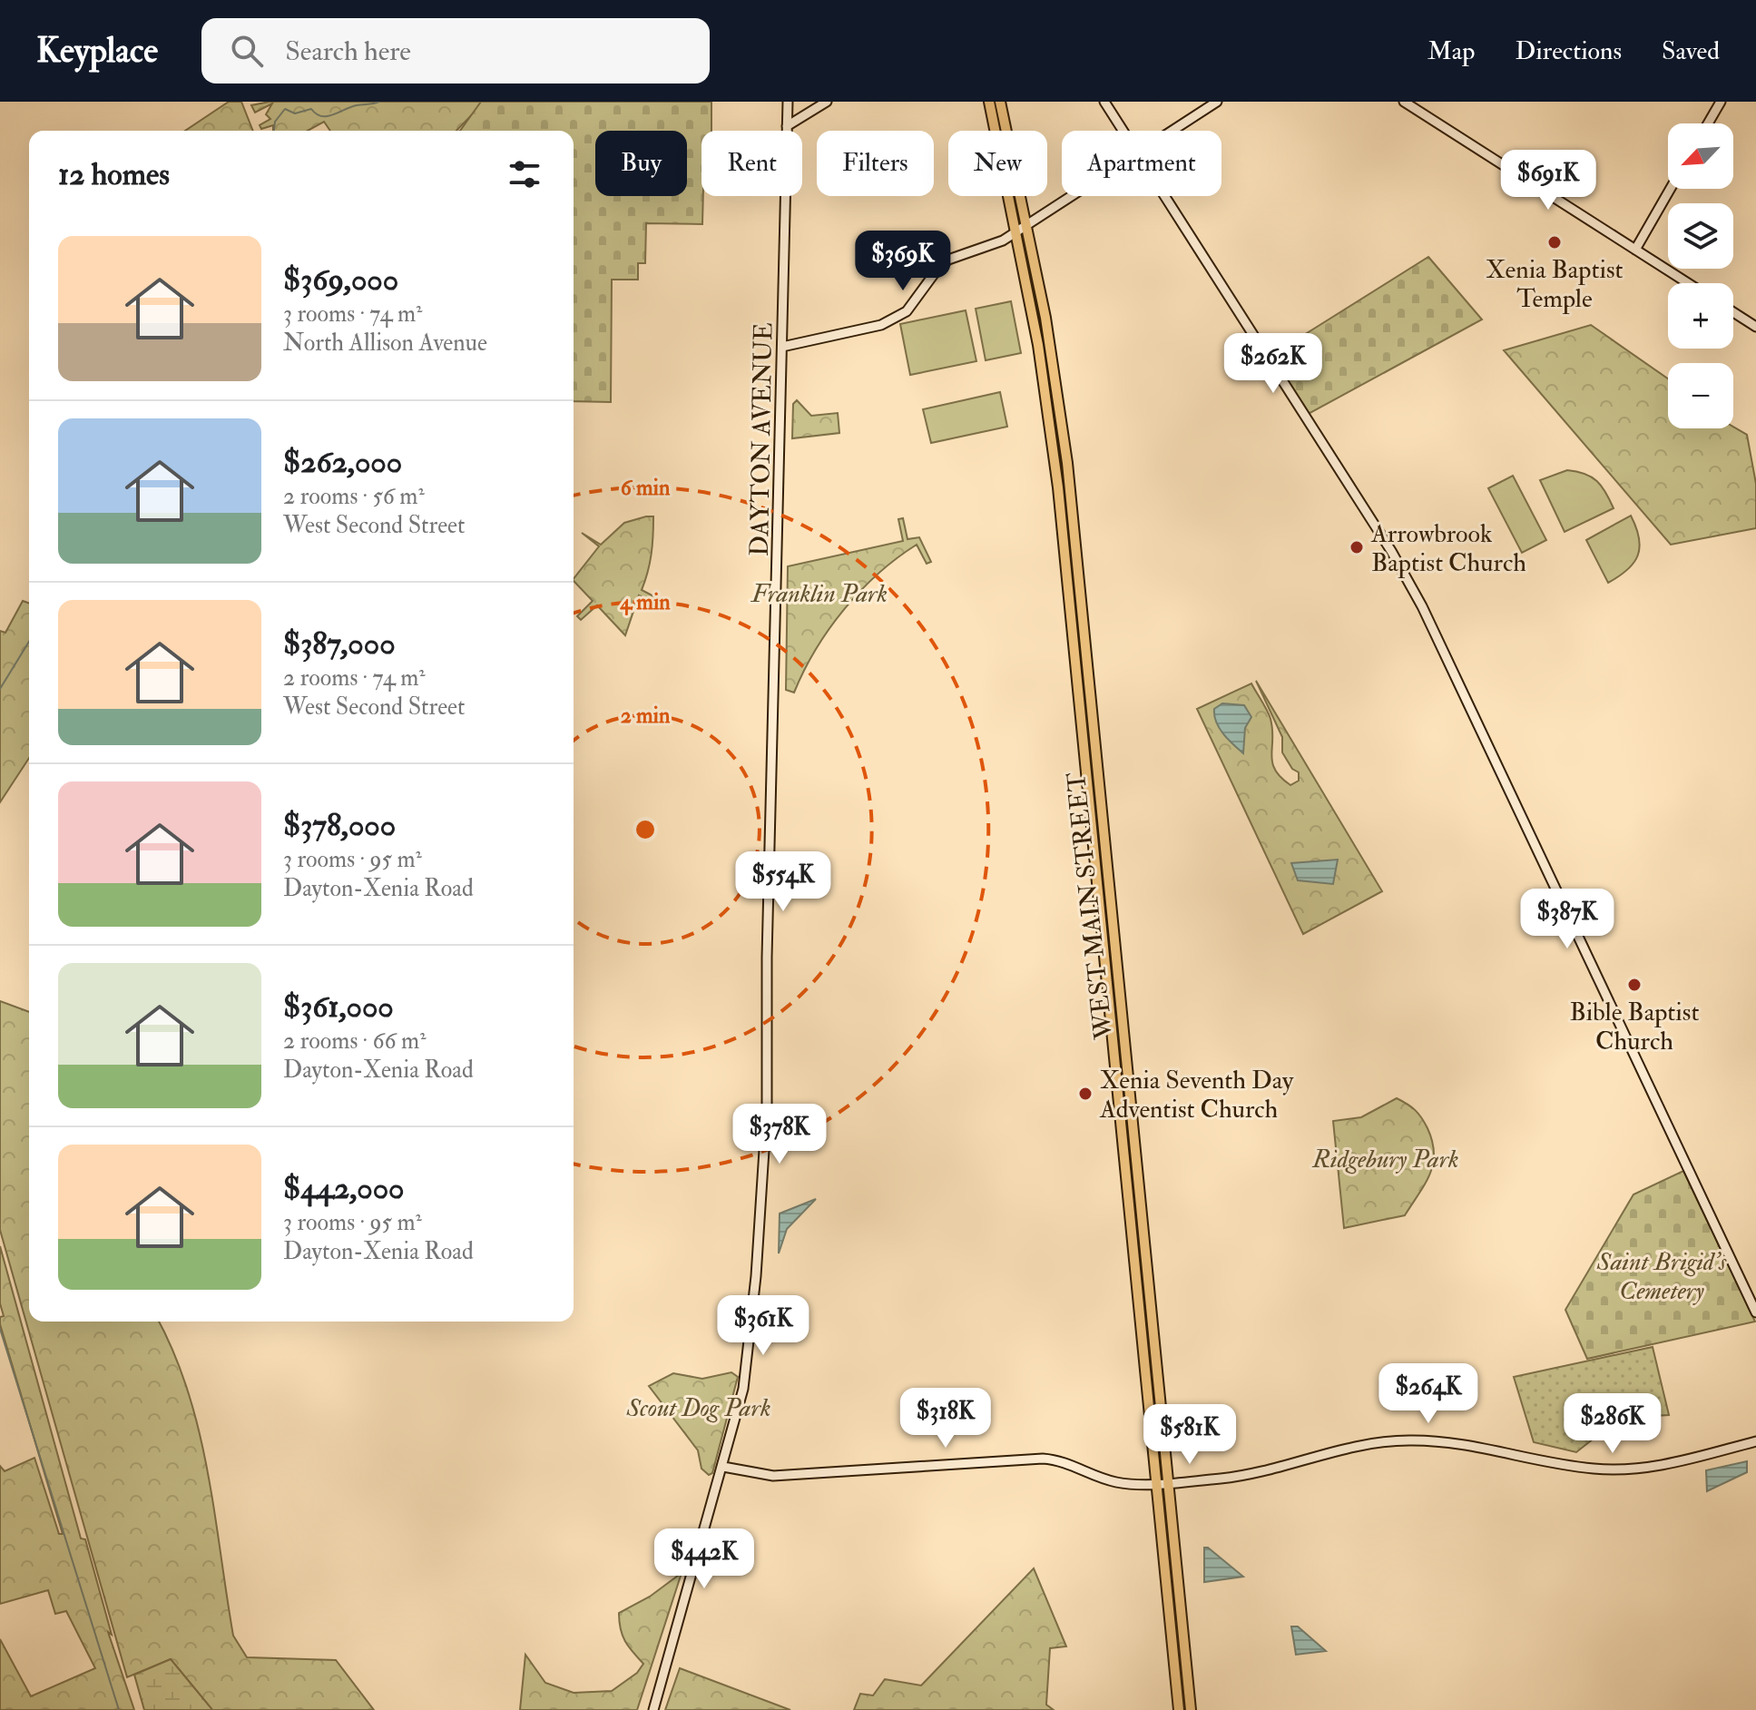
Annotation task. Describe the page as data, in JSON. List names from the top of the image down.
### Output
{
  "streets": {
    "main road": ["DAYTON AVENUE", "WEST MAIN STREET"]
  },
  "parks": [
    "Franklin Park",
    "Ridgebury Park",
    "Saint Brigid’s Cemetery",
    "Scout Dog Park"
  ],
  "places": [
    "Xenia Baptist Temple",
    "Arrowbrook Baptist Church",
    "Bible Baptist Church",
    "Xenia Seventh Day Adventist Church"
  ],
  "north": "bottom left",
  "page": {
    "header": "Keyplace",
    "search": "Search here",
    "nav": ["Map", "Directions", "Saved"],
    "map_buttons": ["+", "−"],
    "chip": [
      "Buy",
      "Rent",
      "Filters",
      "New",
      "Apartment"
    ],
    "heading": "12 homes",
    "price": [
      "$691K",
      "$369K",
      "$262K",
      "$554K",
      "$387K",
      "$378K",
      "$361K",
      "$264K",
      "$318K",
      "$286K",
      "$581K",
      "$442K"
    ],
    "list": [
      {
        "name": "$369,000",
        "note": "3 rooms · 74 m² · North Allison Avenue"
      },
      {
        "name": "$262,000",
        "note": "2 rooms · 56 m² · West Second Street"
      },
      {
        "name": "$387,000",
        "note": "2 rooms · 74 m² · West Second Street"
      },
      {
        "name": "$378,000",
        "note": "3 rooms · 95 m² · Dayton-Xenia Road"
      },
      {
        "name": "$361,000",
        "note": "2 rooms · 66 m² · Dayton-Xenia Road"
      },
      {
        "name": "$442,000",
        "note": "3 rooms · 95 m² · Dayton-Xenia Road"
      }
    ]
  },
  "rings": ["6 min", "4 min", "2 min"]
}
